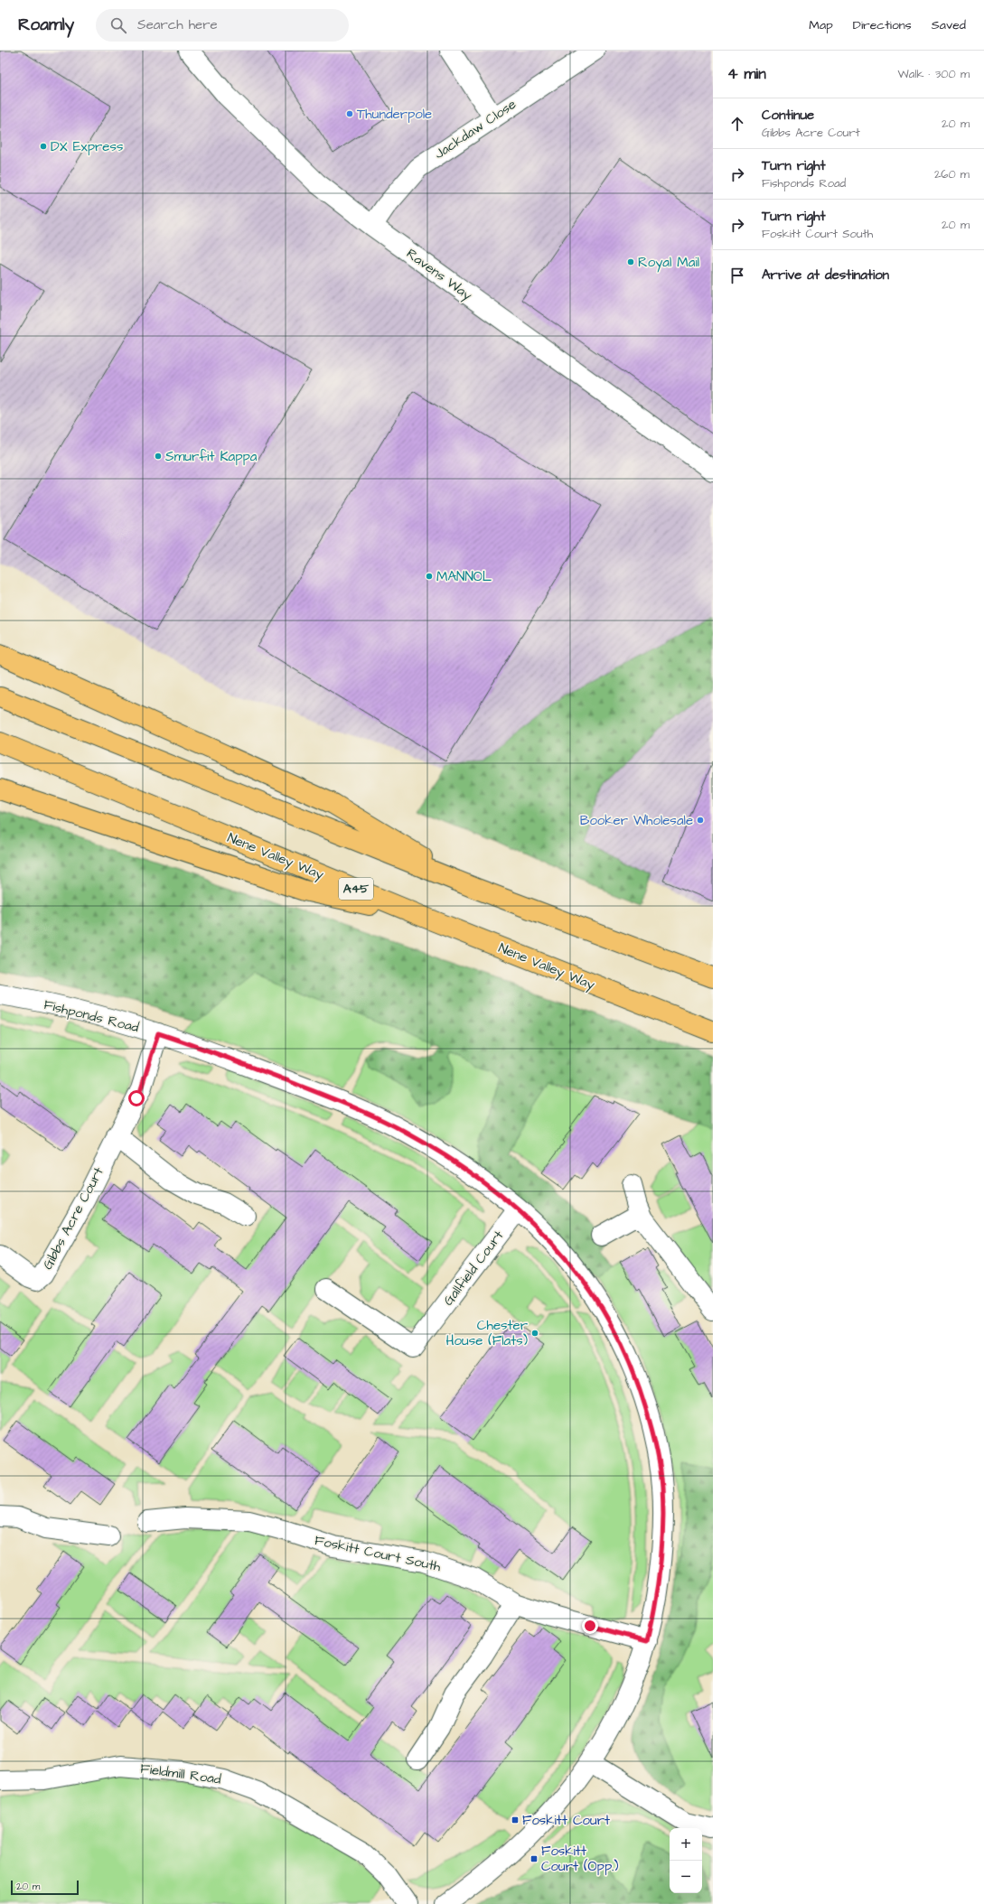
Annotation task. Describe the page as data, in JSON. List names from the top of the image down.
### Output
{
  "streets": {
    "highway": ["Nene Valley Way", "A45"],
    "street": [
      "Jackdaw Close",
      "Ravens Way",
      "Fishponds Road",
      "Gibbs Acre Court",
      "Gallfield Court",
      "Foskitt Court South",
      "Fieldmill Road"
    ]
  },
  "crossings": [
    ["Jackdaw Close", "Ravens Way"],
    ["Fishponds Road", "Gibbs Acre Court"],
    ["Fishponds Road", "Gallfield Court"],
    ["Fishponds Road", "Foskitt Court South"]
  ],
  "places": {
    "other": [
      "Thunderpole",
      "DX Express",
      "Royal Mail",
      "Smurfit Kappa",
      "MANNOL",
      "Booker Wholesale",
      "Chester House (Flats)"
    ],
    "transit": ["Foskitt Court", "Foskitt Court (Opp.)"]
  },
  "scale_bar": "20 m",
  "page": {
    "header": "Roamly",
    "search": "Search here",
    "nav": ["Map", "Directions", "Saved"],
    "heading": ["4 min", "Walk · 300 m"],
    "list": [
      ["Continue", "Gibbs Acre Court", "20 m"],
      ["Turn right", "Fishponds Road", "260 m"],
      ["Turn right", "Foskitt Court South", "20 m"],
      "Arrive at destination"
    ],
    "map_buttons": ["+", "−"],
    "scale": "20 m"
  }
}
